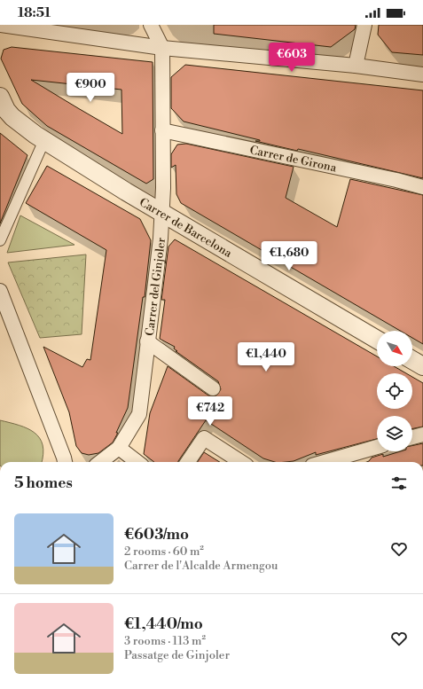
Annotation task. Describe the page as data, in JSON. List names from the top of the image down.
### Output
{
  "streets": {
    "street": ["Carrer de Girona", "Carrer de Barcelona", "Carrer del Ginjoler"]
  },
  "crossings": [
    ["Carrer de Girona", "Carrer del Ginjoler"],
    ["Carrer de Barcelona", "Carrer del Ginjoler"]
  ],
  "north": "bottom right",
  "page": {
    "status": "18:51",
    "price": [
      "€603",
      "€900",
      "€1,680",
      "€1,440",
      "€742"
    ],
    "heading": "5 homes",
    "list": [
      {
        "name": "€603/mo",
        "note": "2 rooms · 60 m² · Carrer de l'Alcalde Armengou"
      },
      {
        "name": "€1,440/mo",
        "note": "3 rooms · 113 m² · Passatge de Ginjoler"
      }
    ]
  }
}
